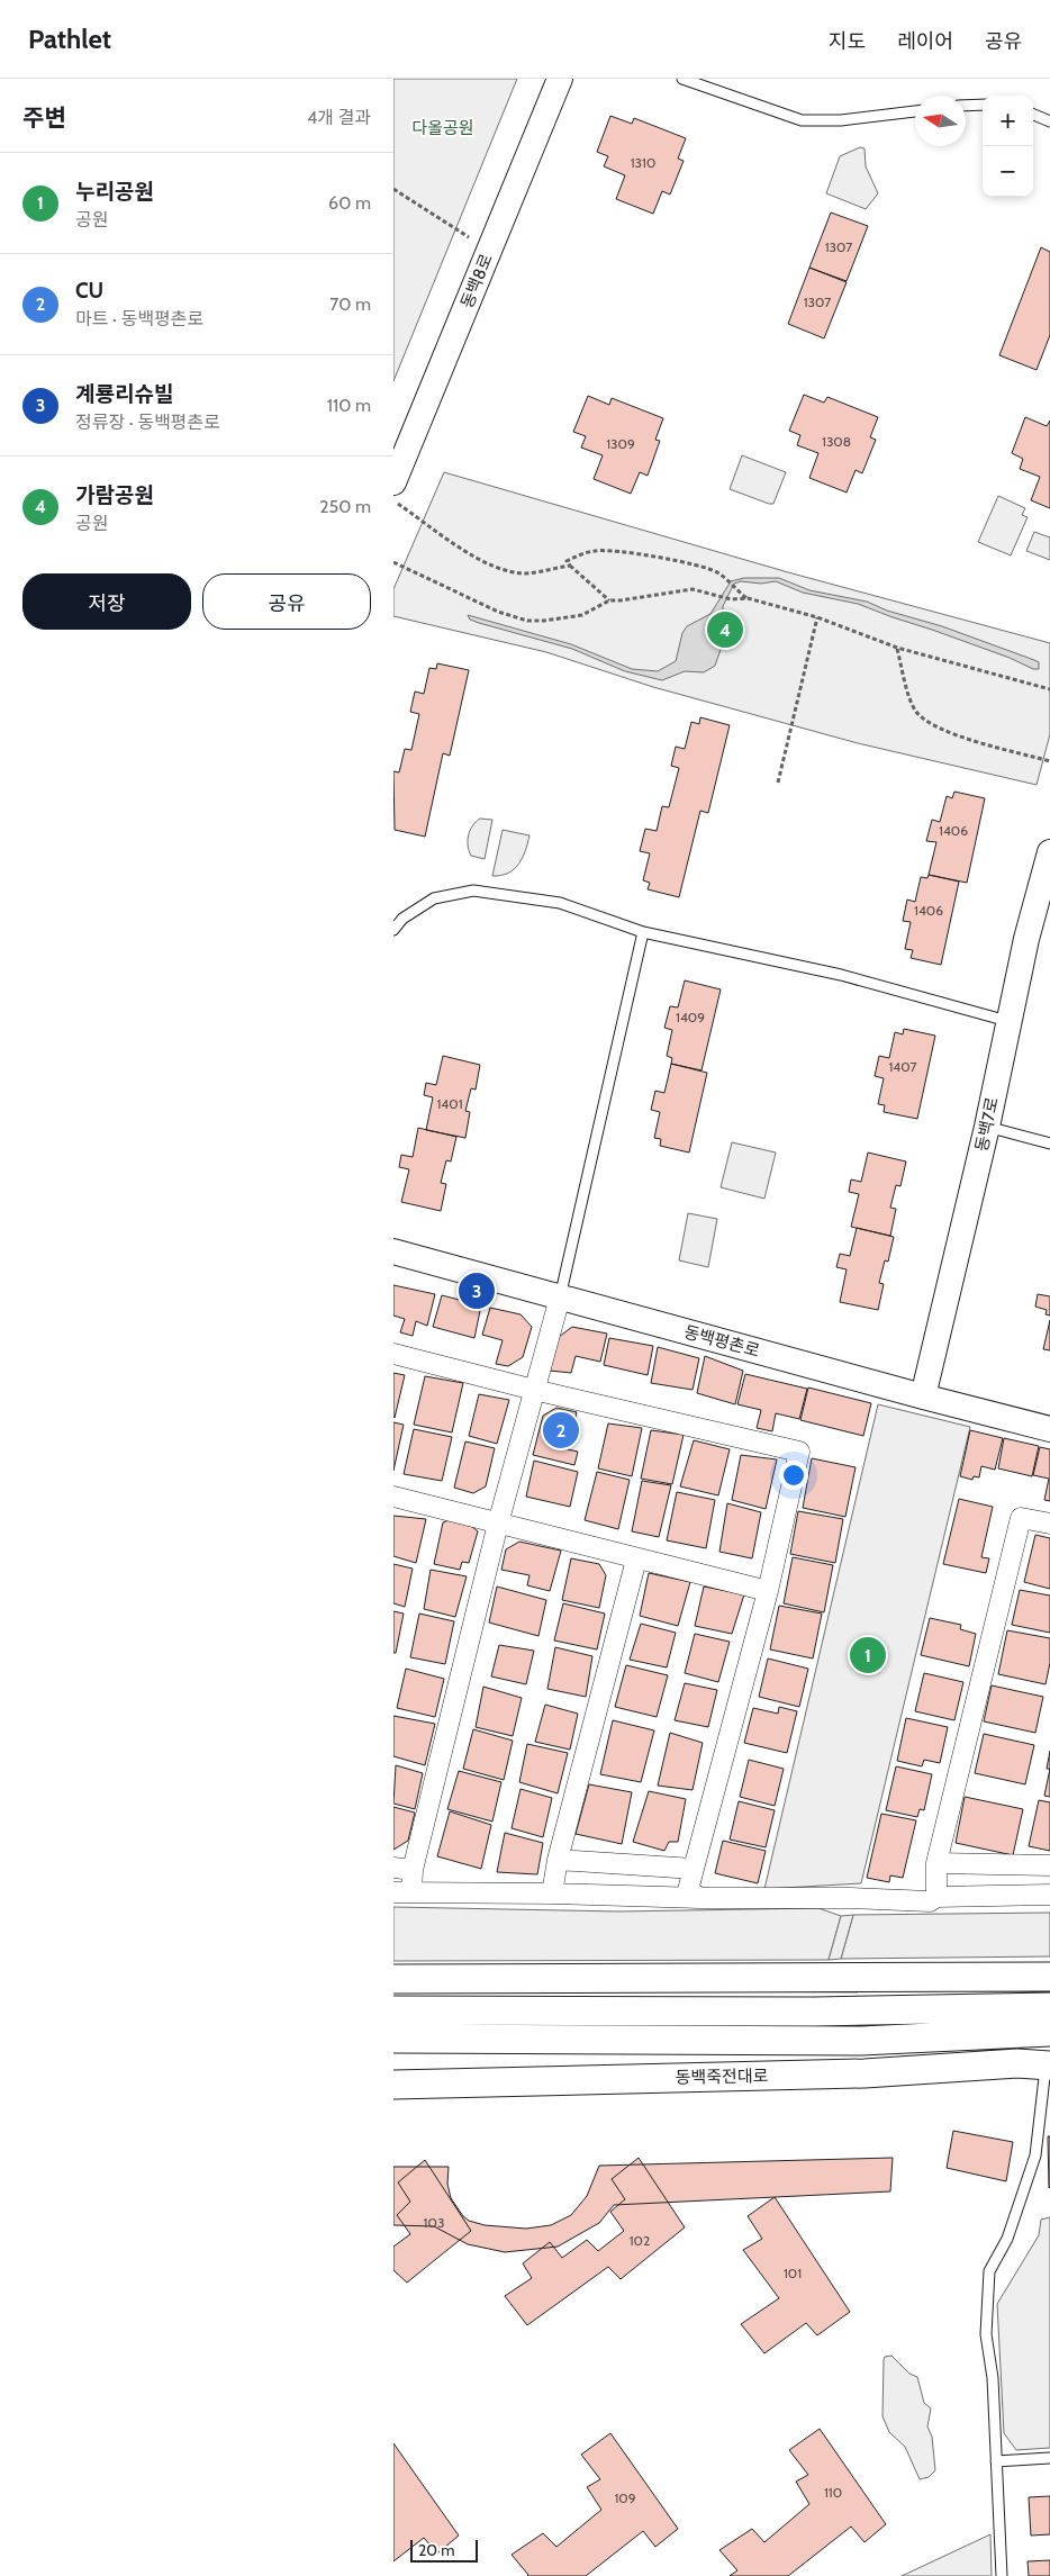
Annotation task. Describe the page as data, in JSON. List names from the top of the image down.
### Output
{
  "streets": {
    "main road": ["동백죽전대로"],
    "street": ["동백8로", "동백7로", "동백평촌로"]
  },
  "crossings": [
    ["동백7로", "동백평촌로"]
  ],
  "parks": ["다올공원"],
  "house_numbers": [
    "1310",
    "1307",
    "1307",
    "1308",
    "1309",
    "1406",
    "1406",
    "1409",
    "1407",
    "1401",
    "103",
    "102",
    "101",
    "110",
    "109"
  ],
  "scale_bar": "20 m",
  "north": "left",
  "page": {
    "header": "Pathlet",
    "nav": ["지도", "레이어", "공유"],
    "heading": ["주변", "4개 결과"],
    "map_buttons": ["+", "−"],
    "list": [
      {
        "mark": "1",
        "name": "누리공원",
        "note": "공원",
        "value": "60 m"
      },
      {
        "mark": "2",
        "name": "CU",
        "note": "마트 · 동백평촌로",
        "value": "70 m"
      },
      {
        "mark": "3",
        "name": "계룡리슈빌",
        "note": "정류장 · 동백평촌로",
        "value": "110 m"
      },
      {
        "mark": "4",
        "name": "가람공원",
        "note": "공원",
        "value": "250 m"
      }
    ],
    "buttons": ["저장", "공유"],
    "pins": [
      "4",
      "3",
      "2",
      "1"
    ],
    "scale": "20 m"
  }
}
